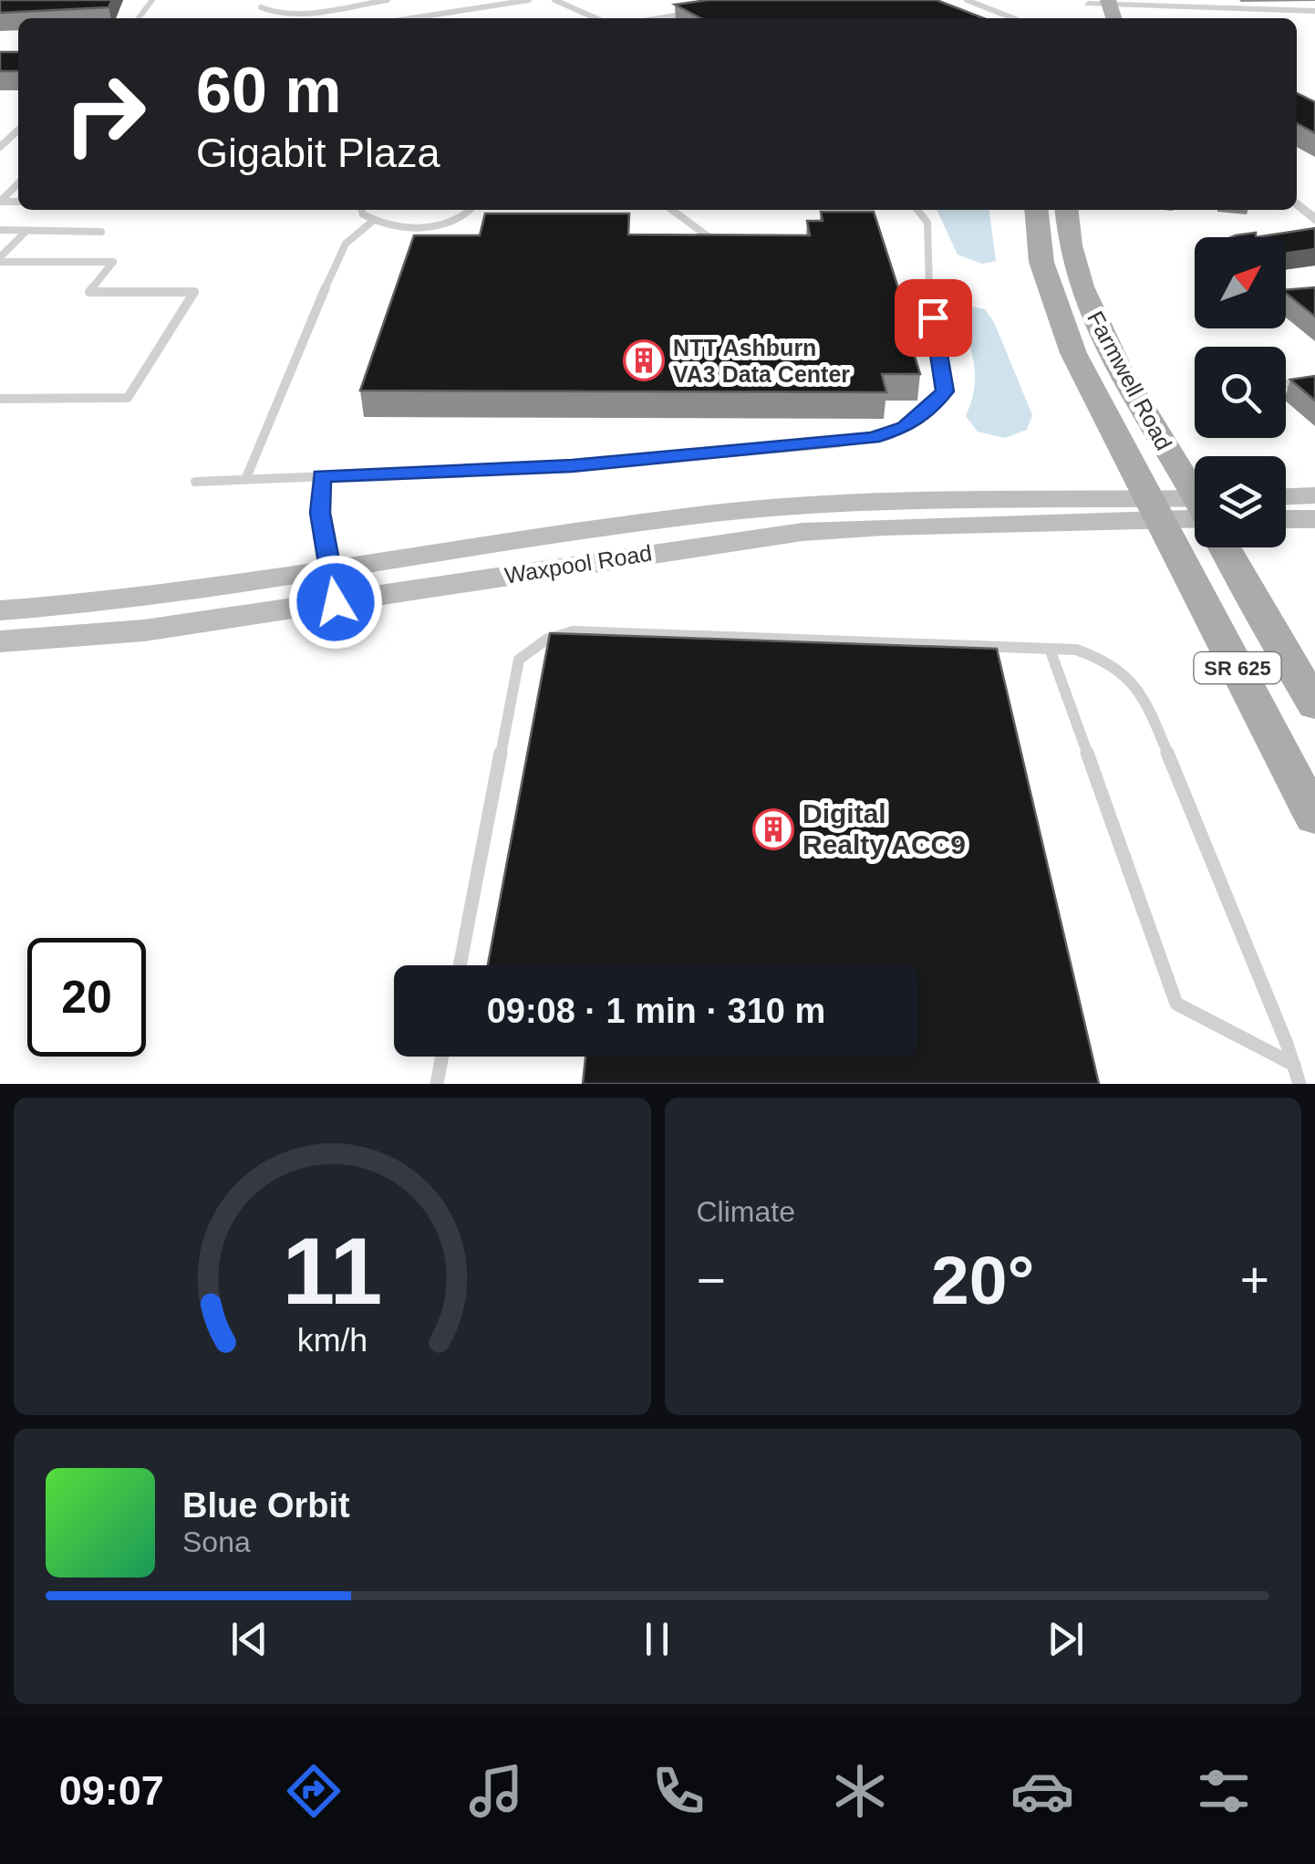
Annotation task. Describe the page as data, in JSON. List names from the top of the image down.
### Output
{
  "streets": {
    "main road": ["Farmwell Road", "Waxpool Road", "SR 625"]
  },
  "crossings": [
    ["Farmwell Road", "Waxpool Road"],
    ["Farmwell Road", "SR 625"],
    ["Waxpool Road", "SR 625"]
  ],
  "places": {
    "building": ["NTT Ashburn VA3 Data Center", "Digital Realty ACC9"]
  },
  "north": "top right",
  "page": {
    "turn": ["60 m", "Gigabit Plaza"],
    "limit": "20",
    "trip": "09:08 · 1 min · 310 m",
    "tile": "Climate",
    "heat": ["−", "20°", "+"],
    "song": ["Blue Orbit", "Sona"],
    "tabs": "09:07",
    "gauge": ["11", "km/h"]
  }
}
